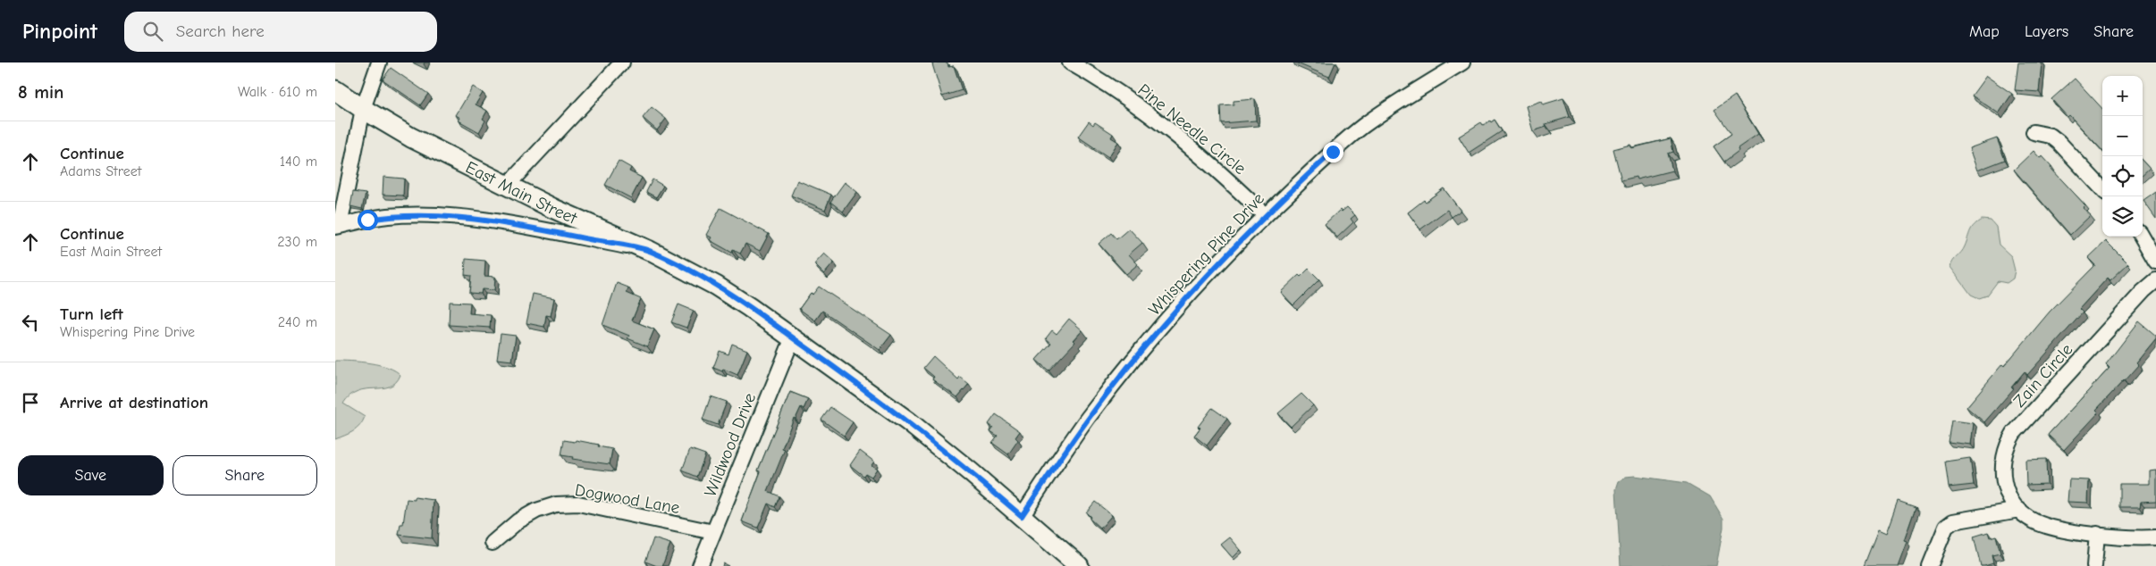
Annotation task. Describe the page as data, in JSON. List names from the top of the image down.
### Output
{
  "streets": {
    "main road": ["East Main Street"],
    "street": [
      "Pine Needle Circle",
      "Whispering Pine Drive",
      "Zain Circle",
      "Wildwood Drive",
      "Dogwood Lane"
    ]
  },
  "crossings": [
    ["Pine Needle Circle", "Whispering Pine Drive"],
    ["East Main Street", "Whispering Pine Drive"],
    ["East Main Street", "Wildwood Drive"],
    ["Wildwood Drive", "Dogwood Lane"]
  ],
  "page": {
    "header": "Pinpoint",
    "search": "Search here",
    "nav": ["Map", "Layers", "Share"],
    "heading": ["8 min", "Walk · 610 m"],
    "map_buttons": ["+", "−"],
    "list": [
      ["Continue", "Adams Street", "140 m"],
      ["Continue", "East Main Street", "230 m"],
      ["Turn left", "Whispering Pine Drive", "240 m"],
      "Arrive at destination"
    ],
    "buttons": ["Save", "Share"]
  }
}
